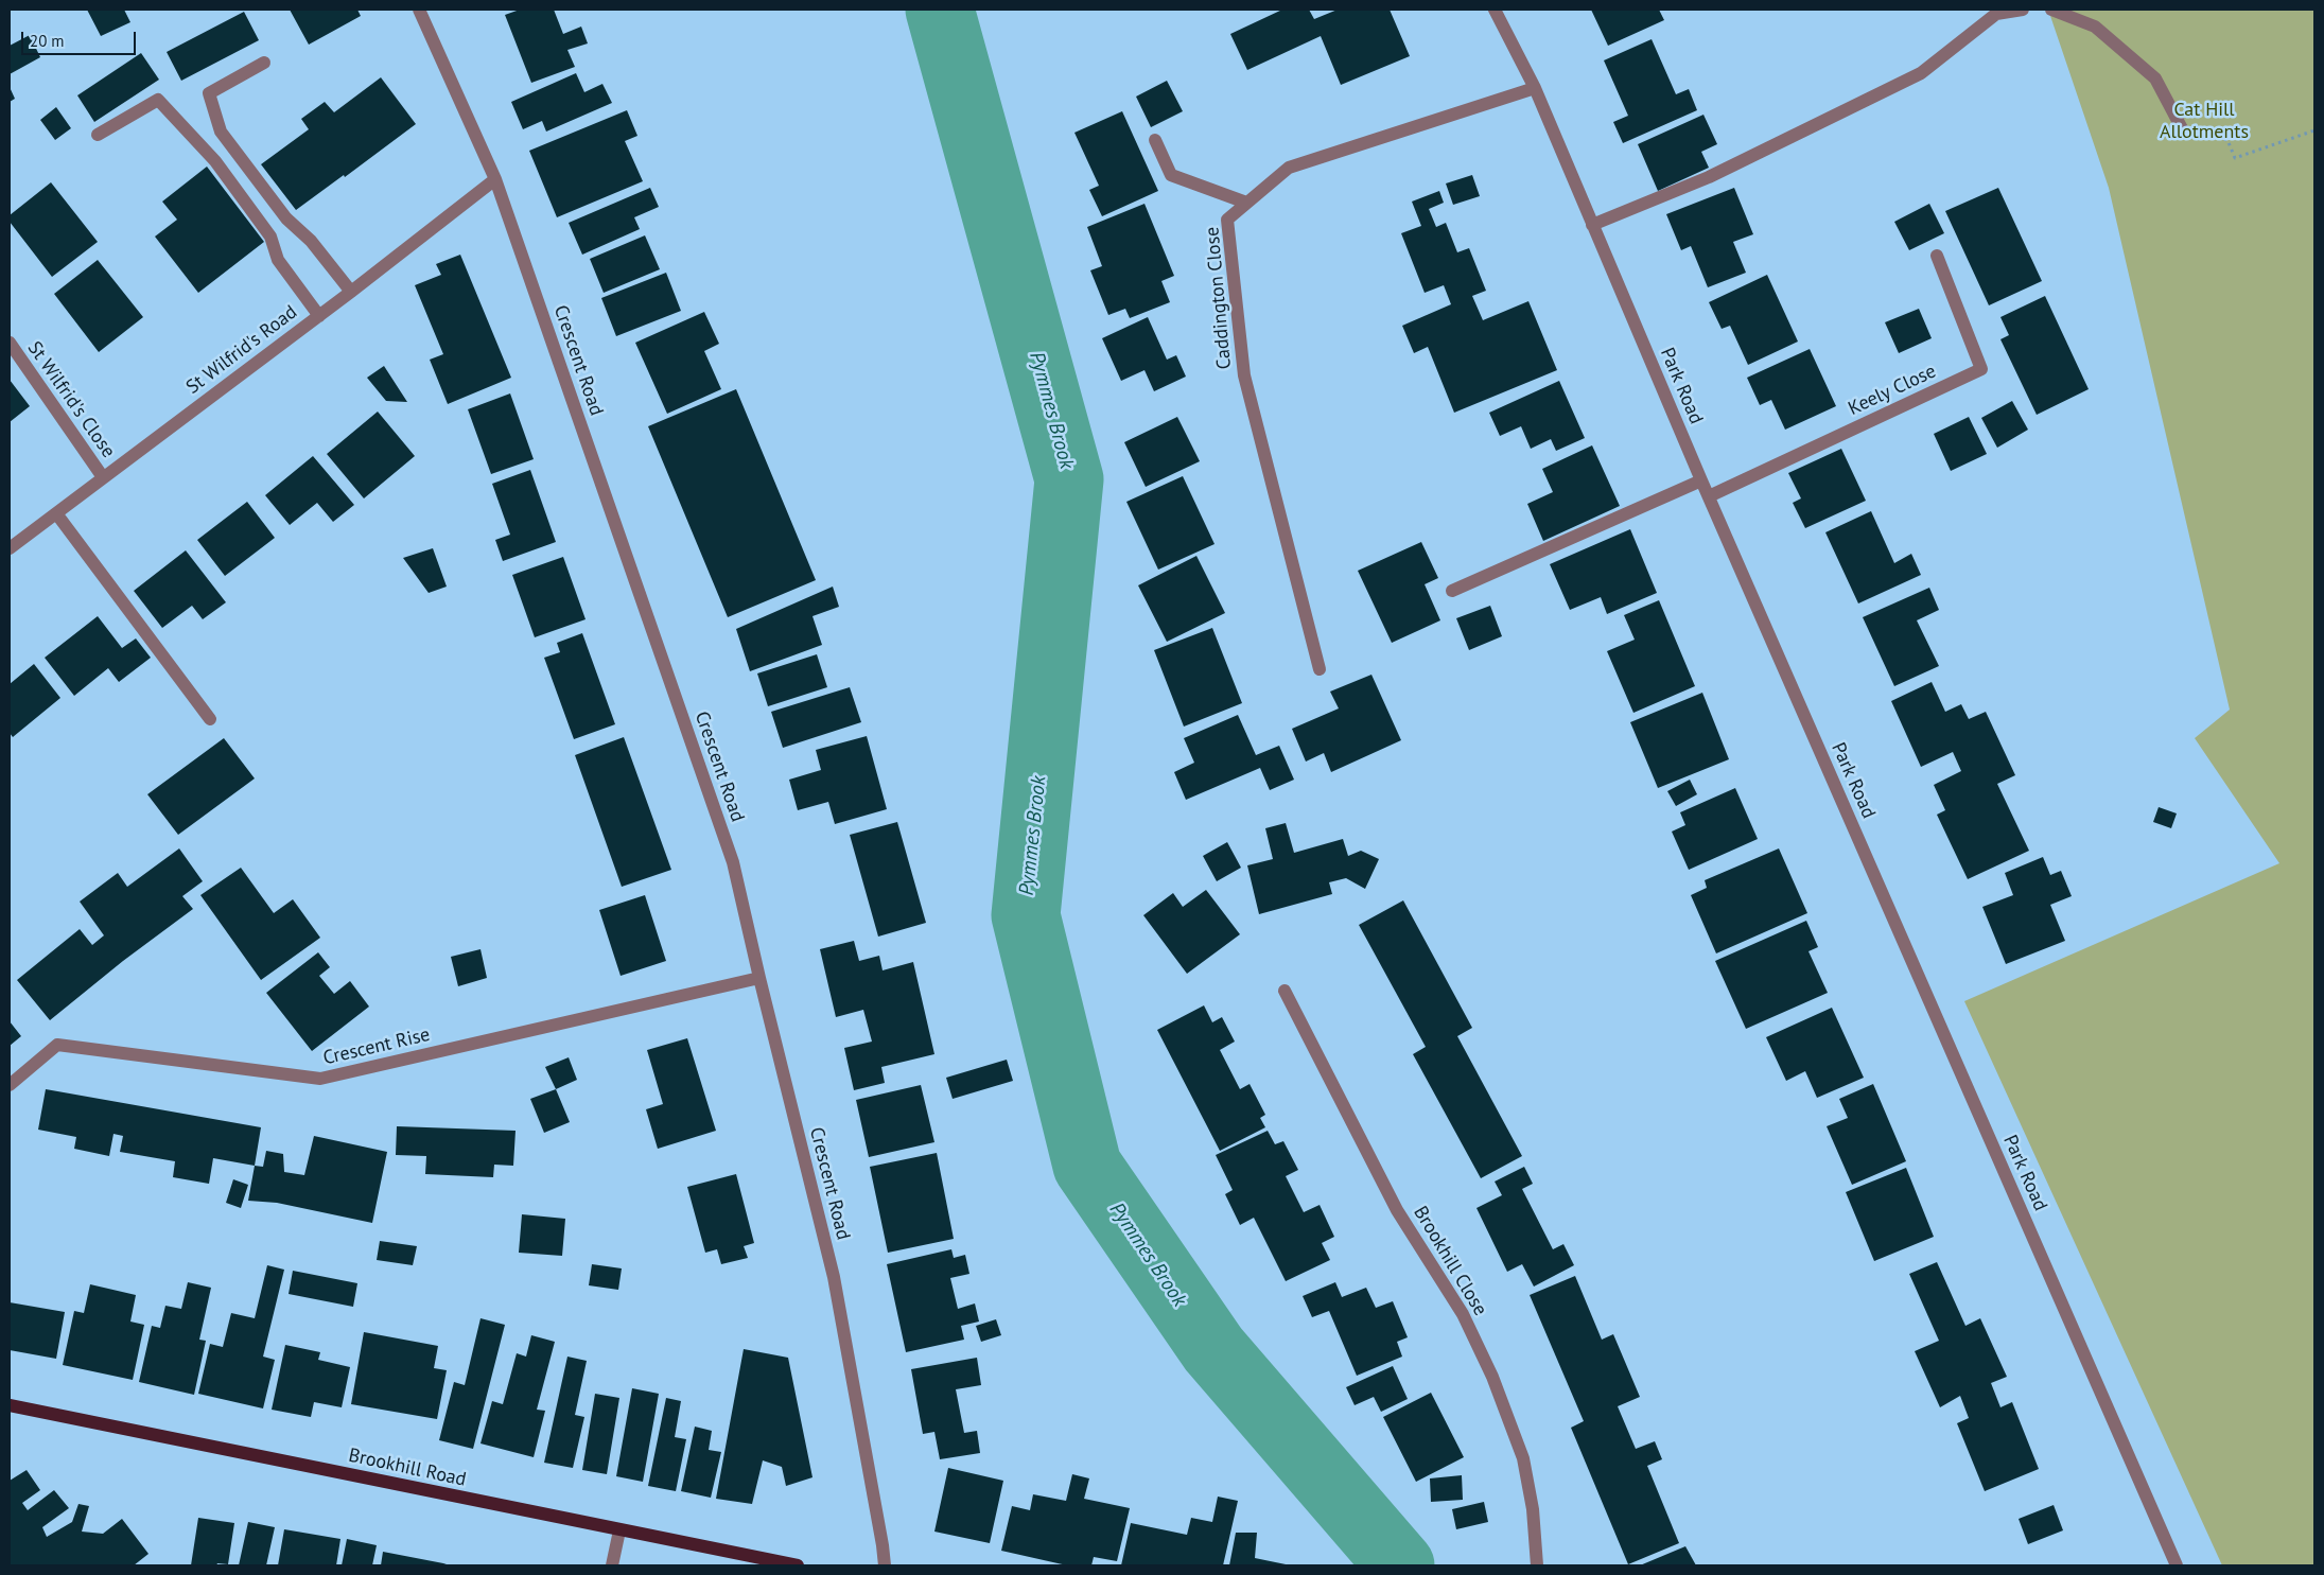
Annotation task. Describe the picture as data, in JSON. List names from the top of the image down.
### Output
{
  "streets": {
    "main road": ["Brookhill Road"],
    "street": [
      "Caddington Close",
      "St Wilfrid's Road",
      "Crescent Road",
      "Park Road",
      "Keely Close",
      "St Wilfrid's Close",
      "Crescent Rise",
      "Brookhill Close"
    ]
  },
  "crossings": [
    ["Caddington Close", "Park Road"],
    ["St Wilfrid's Road", "Crescent Road"],
    ["St Wilfrid's Road", "St Wilfrid's Close"],
    ["Crescent Road", "Crescent Rise"],
    ["Park Road", "Keely Close"]
  ],
  "water": ["Pymmes Brook"],
  "parks": ["Cat Hill Allotments"],
  "scale_bar": "20 m"
}
